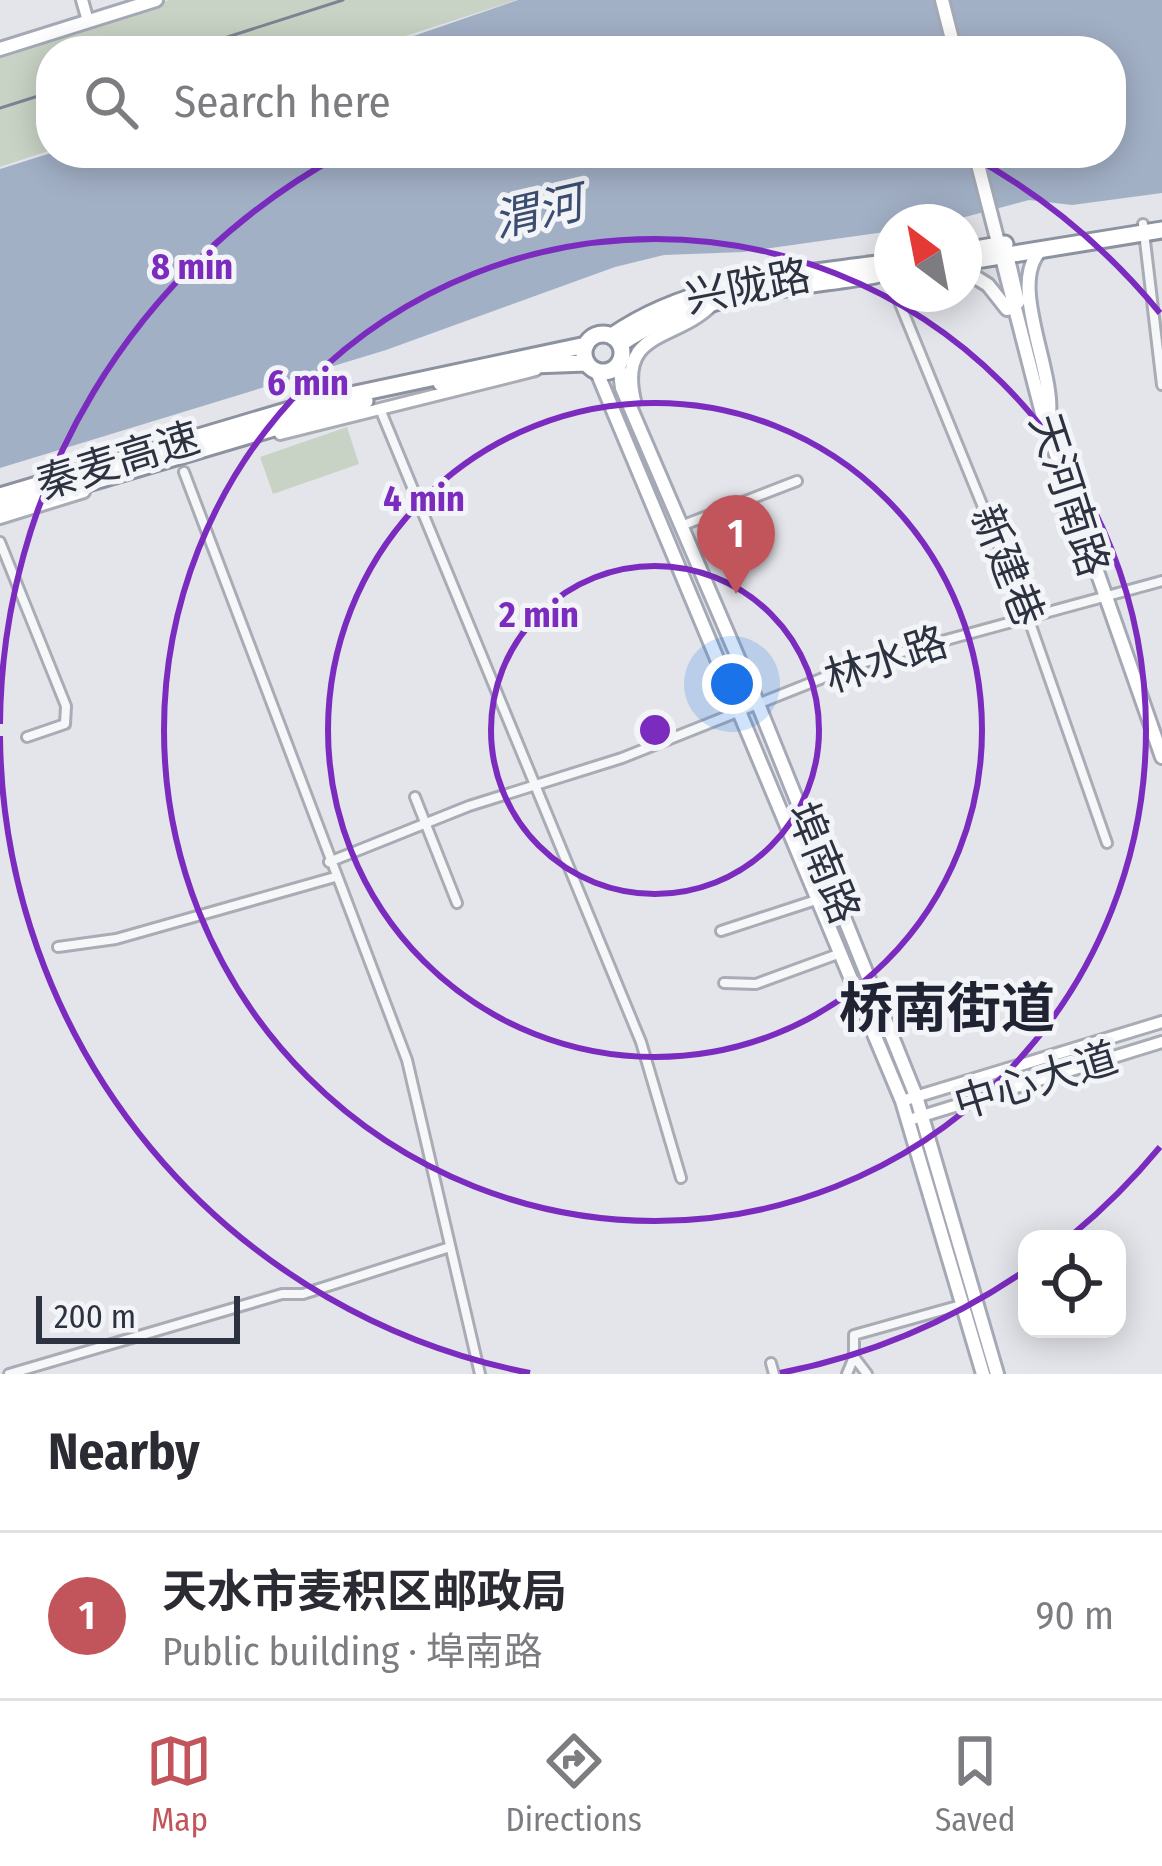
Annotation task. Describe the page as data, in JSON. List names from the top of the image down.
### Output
{
  "streets": {
    "highway": ["兴陇路", "秦麦高速"],
    "main road": ["天河南路", "埠南路", "中心大道"],
    "street": ["新建巷", "林水路"]
  },
  "crossings": [
    ["兴陇路", "秦麦高速"],
    ["秦麦高速", "埠南路"],
    ["天河南路", "林水路"],
    ["新建巷", "林水路"],
    ["林水路", "埠南路"],
    ["埠南路", "中心大道"]
  ],
  "districts": ["桥南街道"],
  "water": ["渭河"],
  "scale_bar": "200 m",
  "north": "top left",
  "page": {
    "search": "Search here",
    "pins": "1",
    "scale": "200 m",
    "heading": "Nearby",
    "list": [
      {
        "mark": "1",
        "name": "天水市麦积区邮政局",
        "note": "Public building · 埠南路",
        "value": "90 m"
      }
    ],
    "nav": ["Map", "Directions", "Saved"]
  },
  "rings": [
    "8 min",
    "6 min",
    "4 min",
    "2 min"
  ]
}
